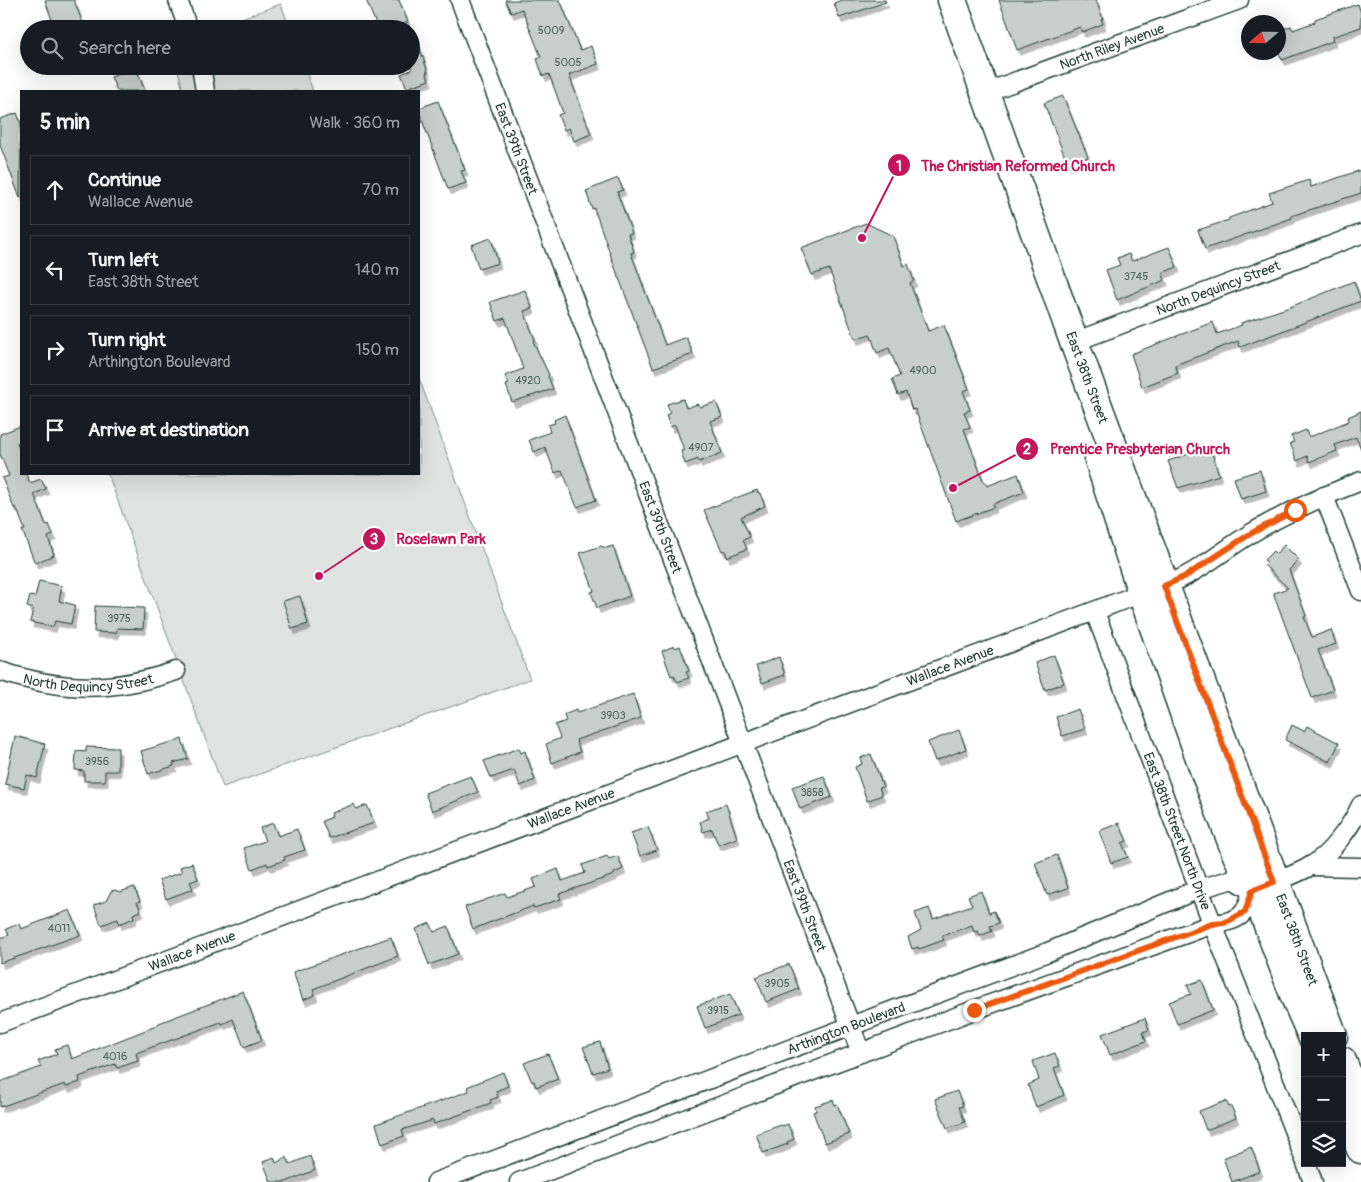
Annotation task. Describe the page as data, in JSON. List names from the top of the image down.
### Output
{
  "streets": {
    "main road": ["East 38th Street"],
    "street": [
      "North Riley Avenue",
      "East 39th Street",
      "North Dequincy Street",
      "Wallace Avenue",
      "East 38th Street North Drive",
      "Arthington Boulevard"
    ]
  },
  "crossings": [
    ["North Riley Avenue", "East 38th Street"],
    ["East 39th Street", "Wallace Avenue"],
    ["East 39th Street", "Arthington Boulevard"],
    ["North Dequincy Street", "East 38th Street"],
    ["East 38th Street", "Wallace Avenue"],
    ["East 38th Street", "Arthington Boulevard"],
    ["Wallace Avenue", "East 38th Street North Drive"],
    ["East 38th Street North Drive", "Arthington Boulevard"]
  ],
  "places": ["The Christian Reformed Church", "Prentice Presbyterian Church", "Roselawn Park"],
  "house_numbers": [
    "5009",
    "5005",
    "3745",
    "4900",
    "4920",
    "4907",
    "3975",
    "3903",
    "3956",
    "3858",
    "4011",
    "3905",
    "3915",
    "4016"
  ],
  "north": "left",
  "page": {
    "search": "Search here",
    "heading": ["5 min", "Walk · 360 m"],
    "list": [
      ["Continue", "Wallace Avenue", "70 m"],
      ["Turn left", "East 38th Street", "140 m"],
      ["Turn right", "Arthington Boulevard", "150 m"],
      "Arrive at destination"
    ],
    "map_buttons": ["+", "−"]
  }
}
